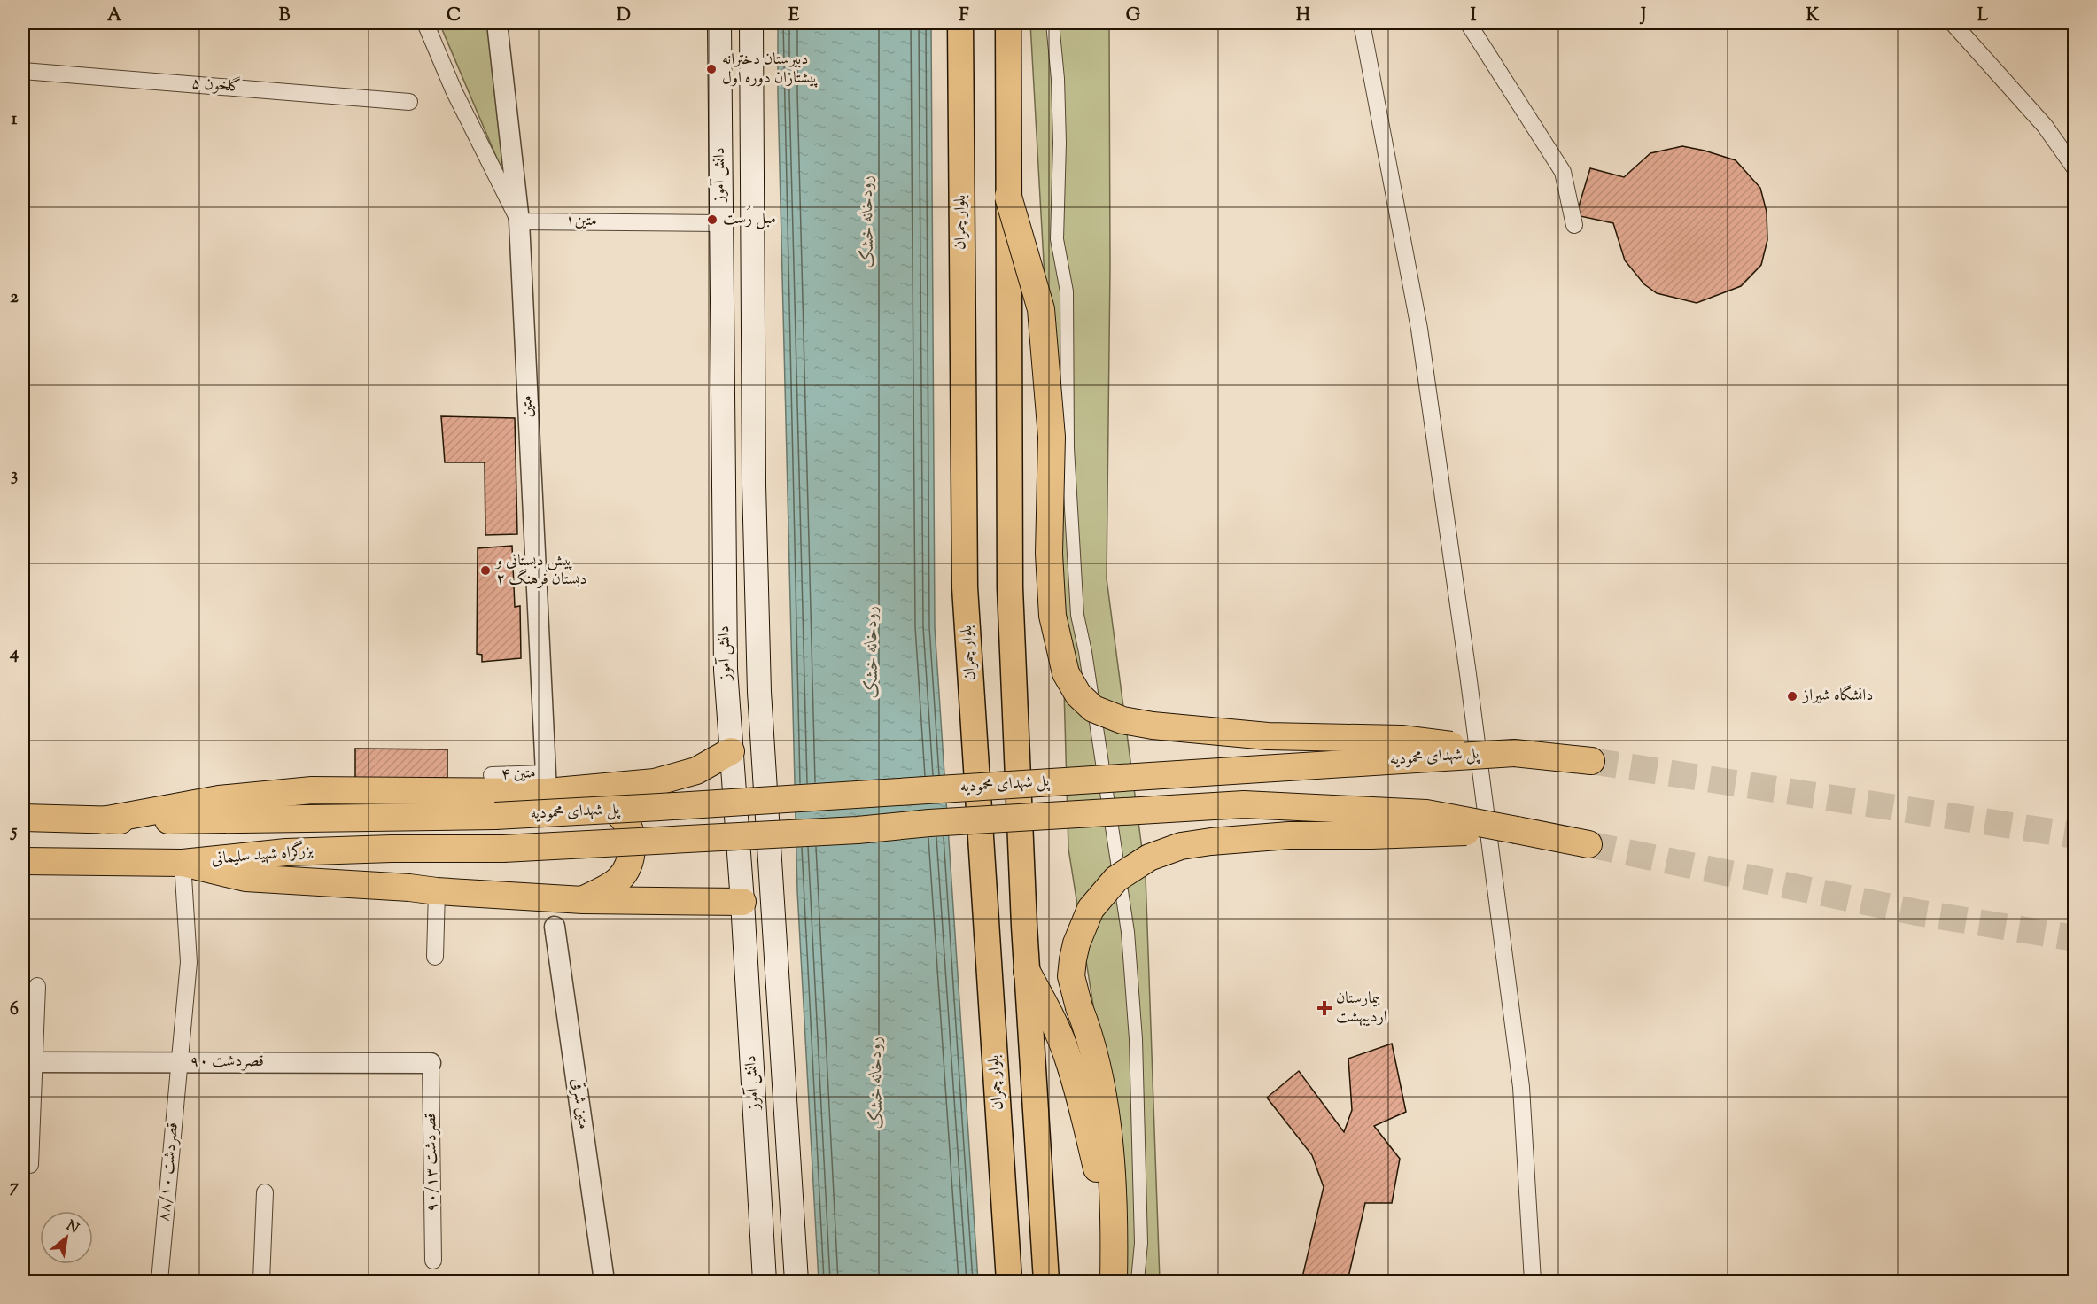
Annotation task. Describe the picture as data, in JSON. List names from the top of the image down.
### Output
{
  "streets": {
    "highway": ["پل شهدای محمودیه", "بزرگراه شهید سلیمانی"],
    "main road": ["دانش آموز", "بلوار چمران"],
    "street": [
      "۵ گلخون",
      "متین۱",
      "متین",
      "۴ متین",
      "۹۰ قصردشت",
      "متین شرقی",
      "۹۰/۱۳ قصردشت",
      "۸۸/۱۰ قصردشت"
    ]
  },
  "crossings": [
    ["دانش آموز", "متین۱"],
    ["متین۱", "متین"],
    ["متین", "۴ متین"],
    ["پل شهدای محمودیه", "بزرگراه شهید سلیمانی"],
    ["بزرگراه شهید سلیمانی", "۸۸/۱۰ قصردشت"],
    ["۹۰ قصردشت", "۹۰/۱۳ قصردشت"],
    ["۹۰ قصردشت", "۸۸/۱۰ قصردشت"]
  ],
  "water": ["رودخانه خشک"],
  "places": {
    "other": [
      "دبیرستان دخترانه پیشتازان دوره اول",
      "مبل رُست",
      "پیش دبستانی و دبستان فرهنگ ۲",
      "دانشگاه شیراز"
    ],
    "health": ["بیمارستان اردیبهشت"]
  },
  "north": "top right",
  "grid": {
    "columns": [
      "A",
      "B",
      "C",
      "D",
      "E",
      "F",
      "G",
      "H",
      "I",
      "J",
      "K",
      "L"
    ],
    "rows": [
      "1",
      "2",
      "3",
      "4",
      "5",
      "6",
      "7"
    ]
  }
}
